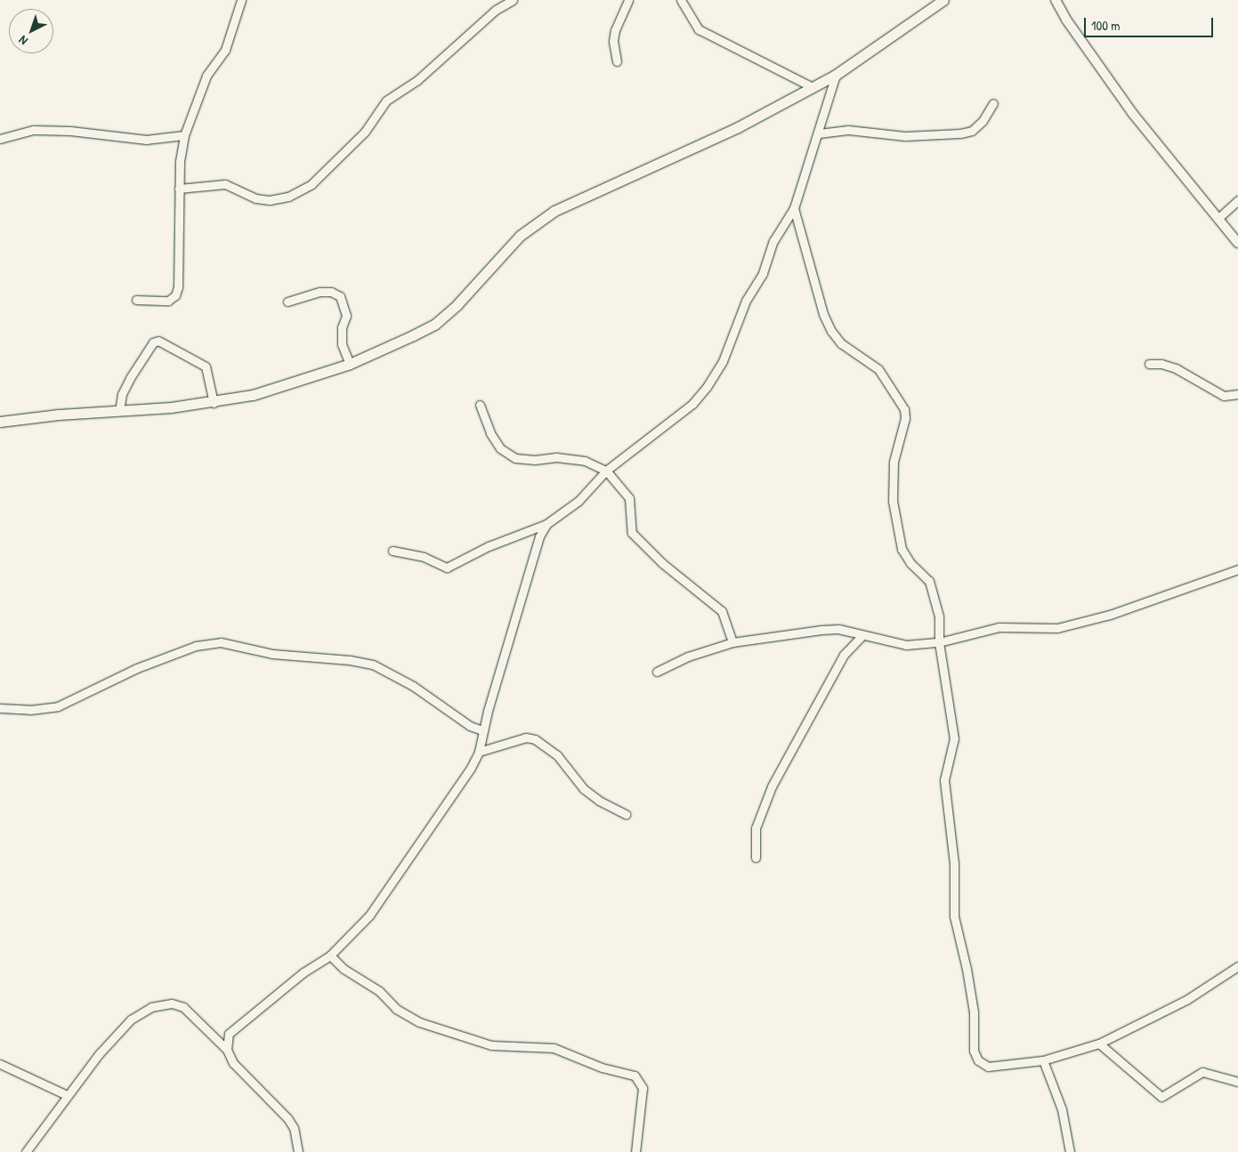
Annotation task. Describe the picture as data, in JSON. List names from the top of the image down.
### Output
{
  "scale_bar": "100 m",
  "north": "bottom left"
}
